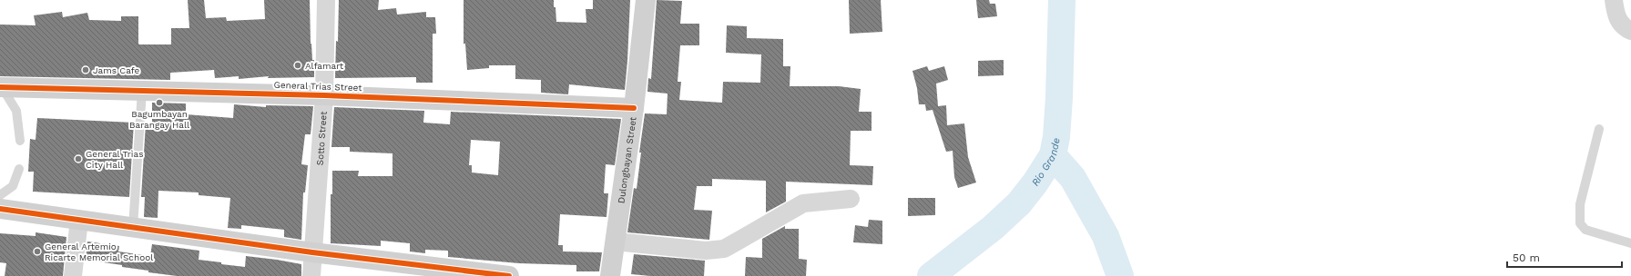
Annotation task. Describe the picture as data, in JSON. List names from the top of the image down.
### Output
{
  "streets": {
    "street": ["General Trias Street", "Sotto Street", "Dulongbayan Street"]
  },
  "crossings": [
    ["General Trias Street", "Sotto Street"],
    ["General Trias Street", "Dulongbayan Street"]
  ],
  "water": ["Rio Grande"],
  "places": [
    "Alfamart",
    "Jams Cafe",
    "Bagumbayan Barangay Hall",
    "General Trias City Hall",
    "General Artemio Ricarte Memorial School"
  ],
  "scale_bar": "50 m"
}
